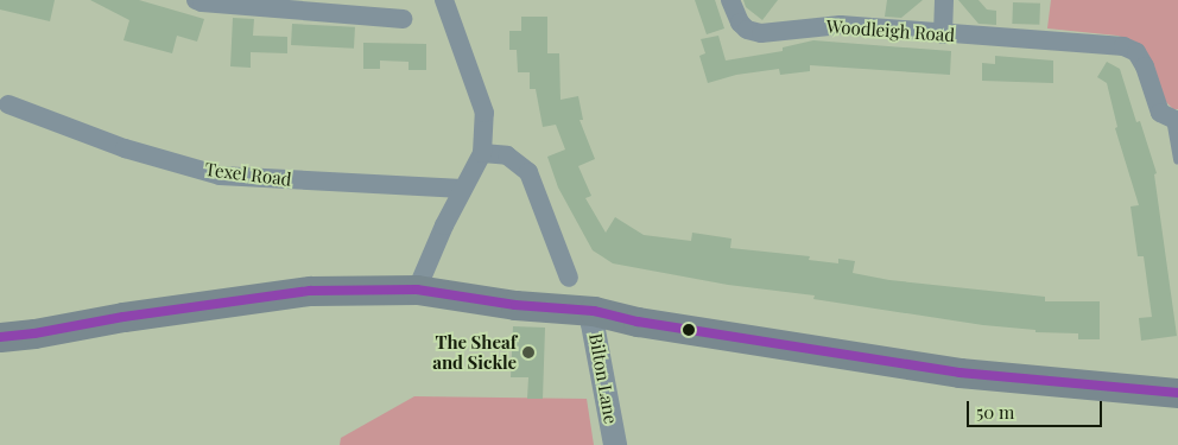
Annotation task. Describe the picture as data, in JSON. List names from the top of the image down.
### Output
{
  "streets": {
    "street": ["Woodleigh Road", "Texel Road", "Bilton Lane"]
  },
  "places": ["The Sheaf and Sickle"],
  "scale_bar": "50 m"
}
